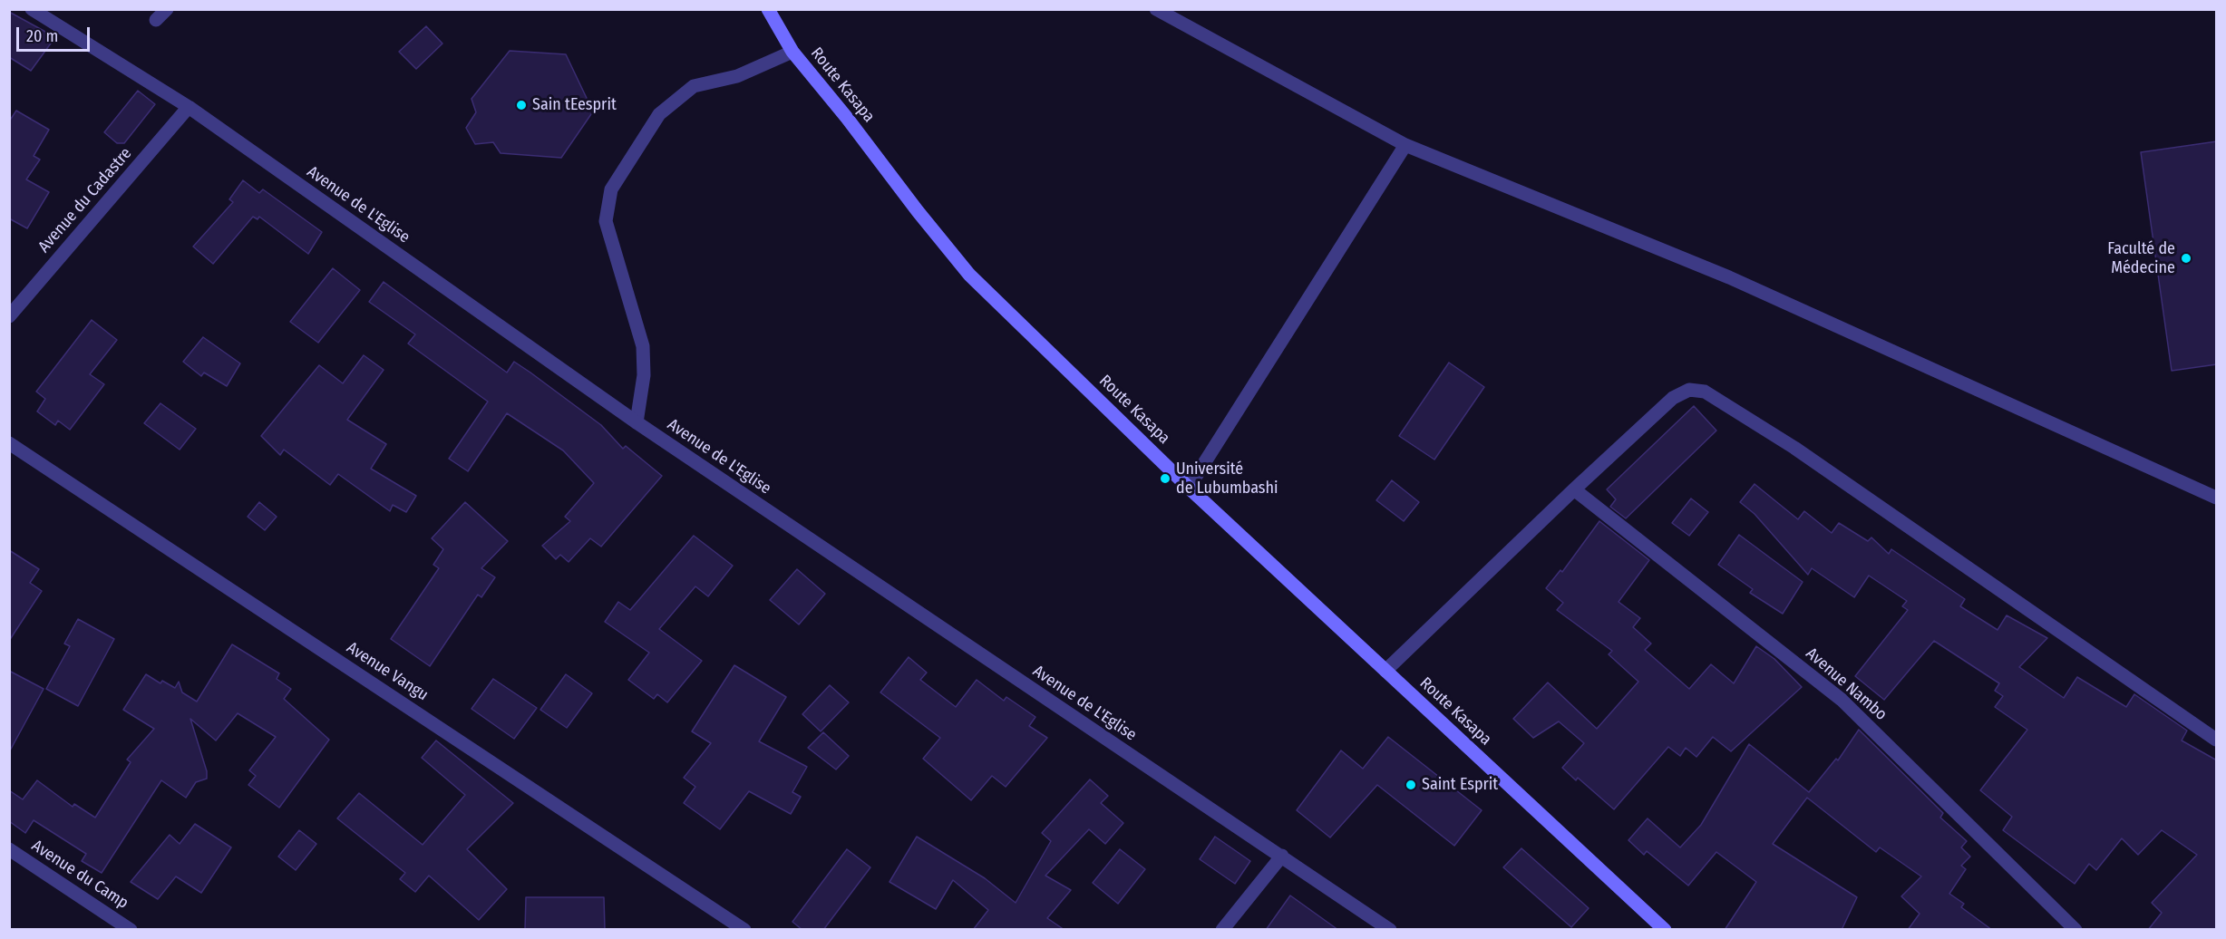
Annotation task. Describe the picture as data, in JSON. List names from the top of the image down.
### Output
{
  "streets": {
    "main road": ["Route Kasapa"],
    "street": [
      "Avenue du Cadastre",
      "Avenue de L'Eglise",
      "Avenue Vangu",
      "Avenue Nambo",
      "Avenue du Camp"
    ]
  },
  "crossings": [
    ["Avenue du Cadastre", "Avenue de L'Eglise"]
  ],
  "places": [
    "Sain tEesprit",
    "Faculté de Médecine",
    "Université de Lubumbashi",
    "Saint Esprit"
  ],
  "scale_bar": "20 m"
}
